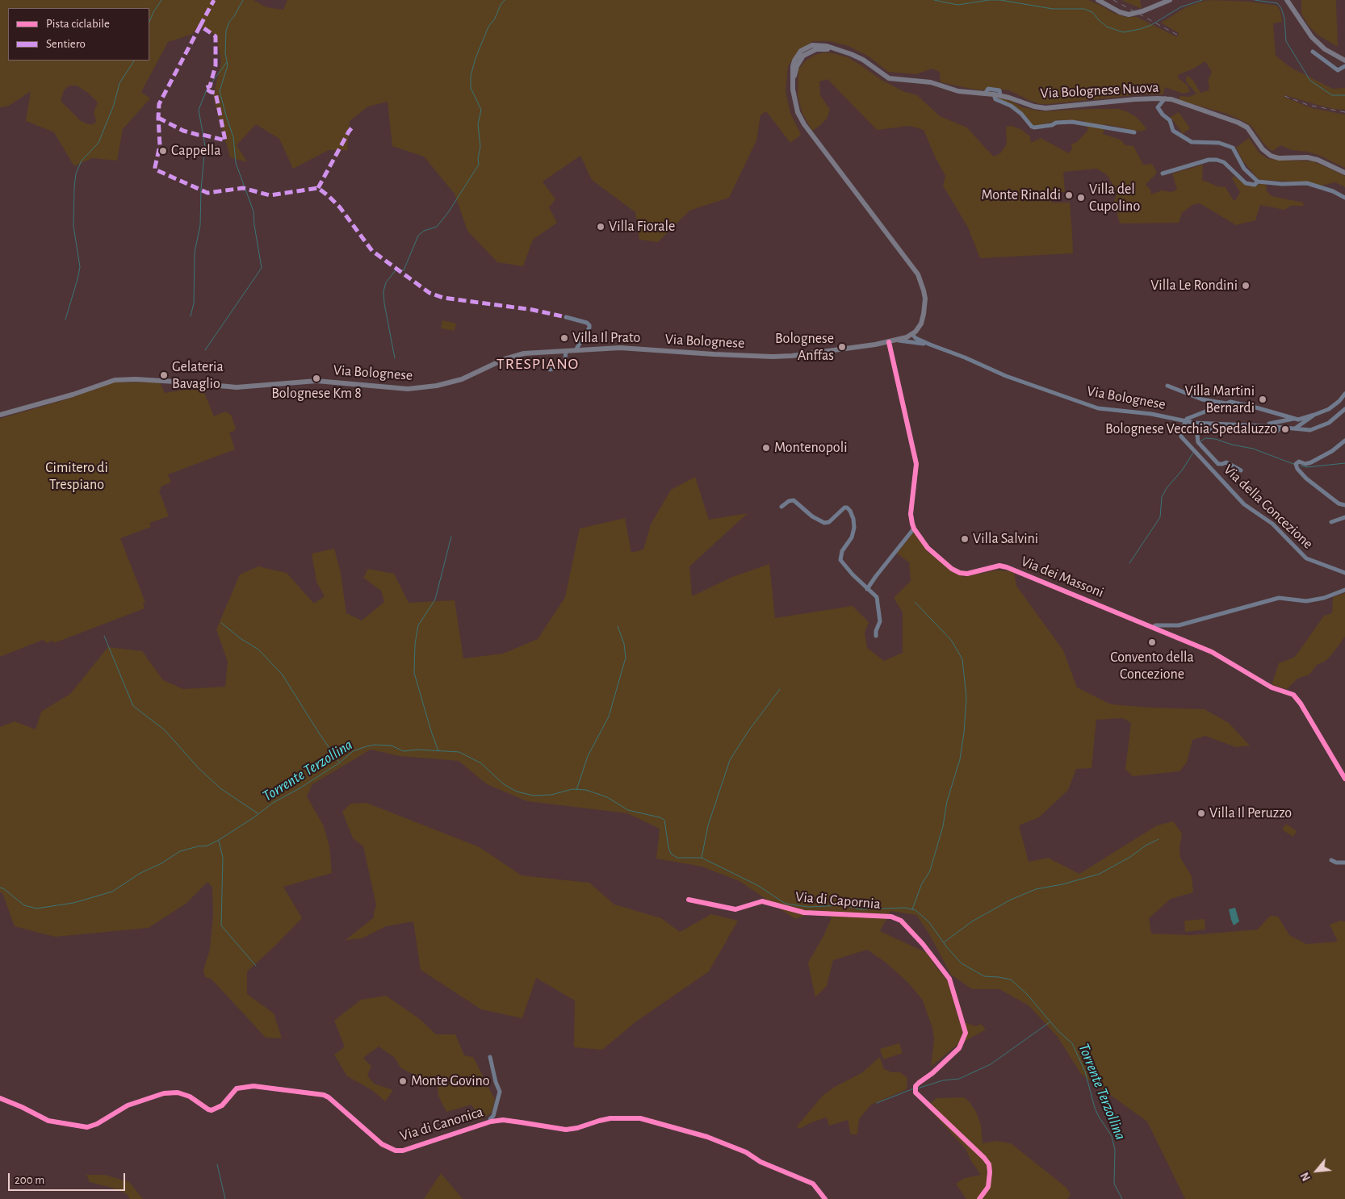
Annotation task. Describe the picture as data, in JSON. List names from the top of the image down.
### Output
{
  "streets": {
    "main road": ["Via Bolognese Nuova", "Via Bolognese"],
    "street": [
      "Via della Concezione",
      "Via dei Massoni",
      "Via di Capornia",
      "Via di Canonica"
    ]
  },
  "crossings": [
    ["Via Bolognese Nuova", "Via Bolognese"],
    ["Via Bolognese", "Via della Concezione"],
    ["Via Bolognese", "Via dei Massoni"]
  ],
  "districts": ["TRESPIANO"],
  "water": ["Torrente Terzollina"],
  "parks": ["Cimitero di Trespiano"],
  "places": [
    "Cappella",
    "Monte Rinaldi",
    "Villa del Cupolino",
    "Villa Fiorale",
    "Villa Le Rondini",
    "Villa Il Prato",
    "Bolognese Anffas",
    "Gelateria Bavaglio",
    "Bolognese Km 8",
    "Villa Martini Bernardi",
    "Bolognese Vecchia Spedaluzzo",
    "Montenopoli",
    "Villa Salvini",
    "Convento della Concezione",
    "Villa Il Peruzzo",
    "Monte Govino"
  ],
  "legend": ["Pista ciclabile", "Sentiero"],
  "scale_bar": "200 m",
  "north": "bottom left"
}
